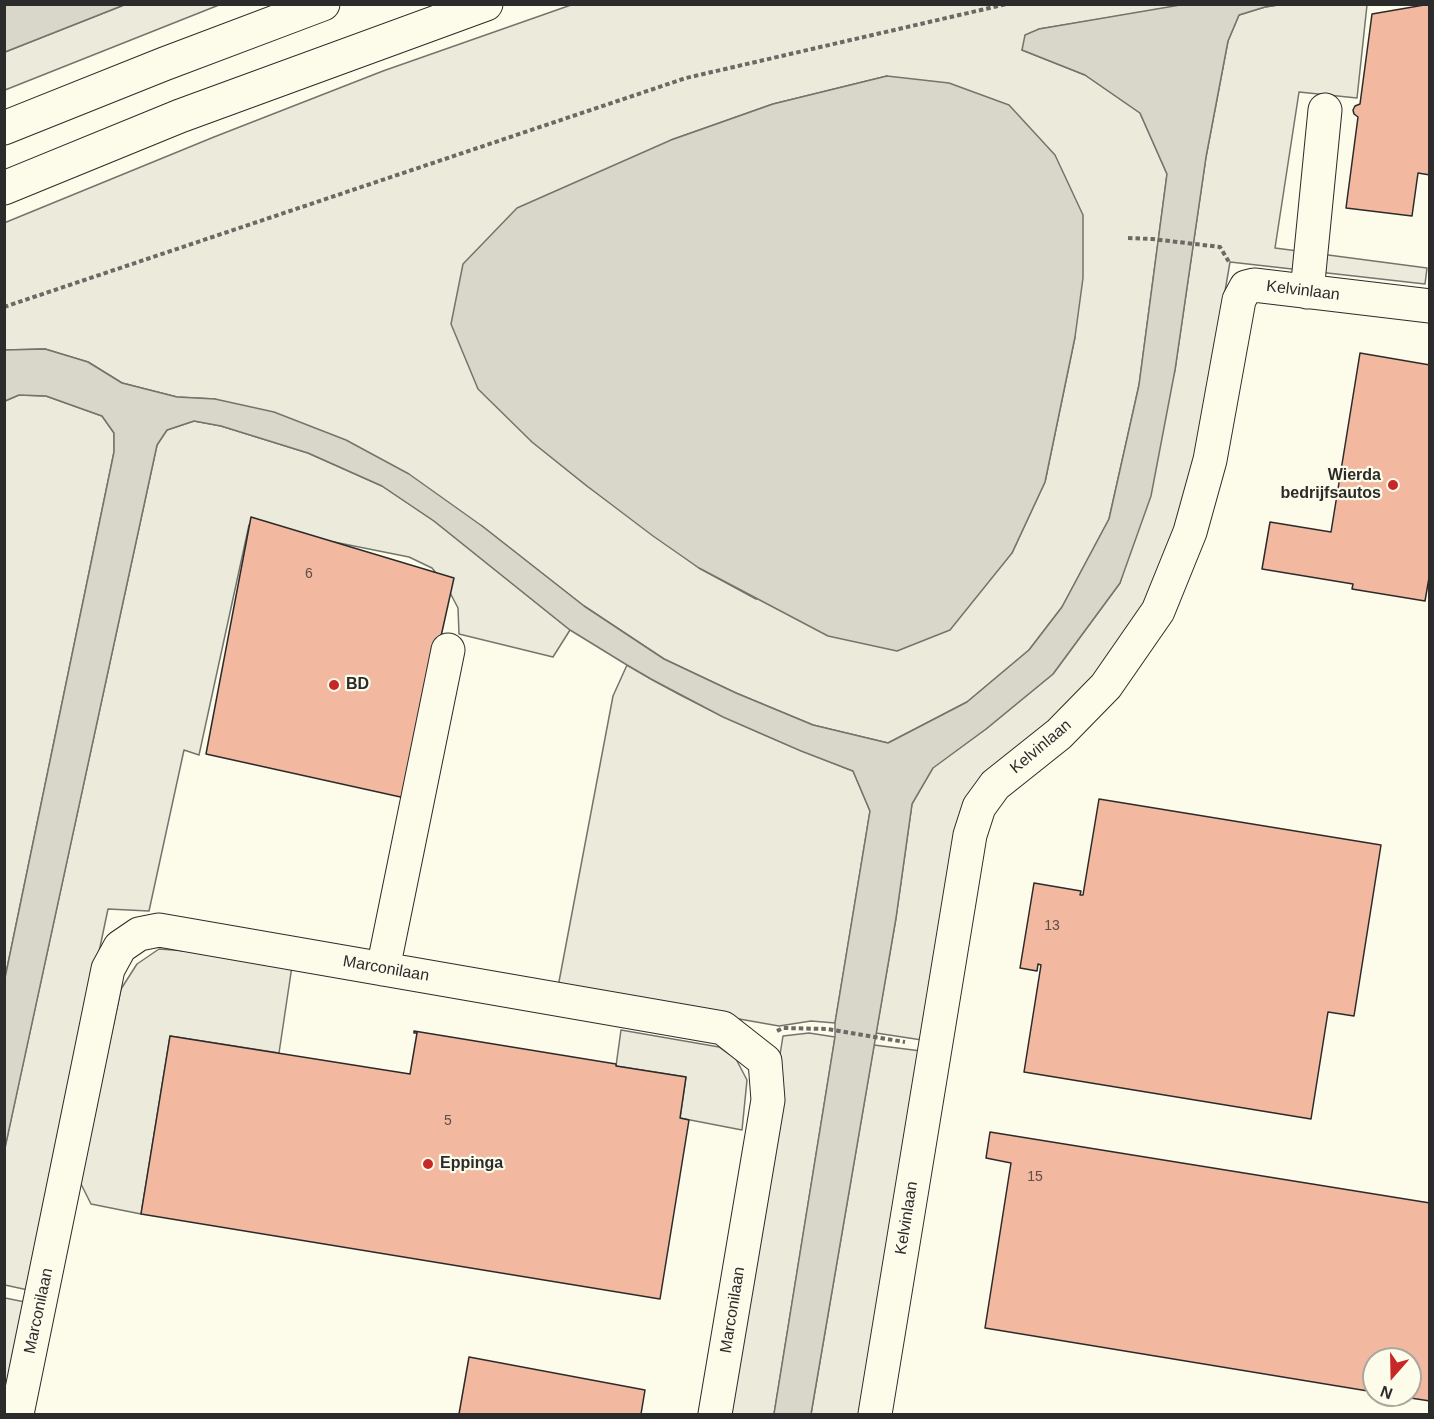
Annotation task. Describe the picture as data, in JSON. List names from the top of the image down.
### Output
{
  "streets": {
    "main road": ["Kelvinlaan", "Marconilaan"]
  },
  "places": ["Wierda bedrijfsautos", "BD", "Eppinga"],
  "house_numbers": [
    "6",
    "13",
    "5",
    "15"
  ],
  "north": "bottom"
}
